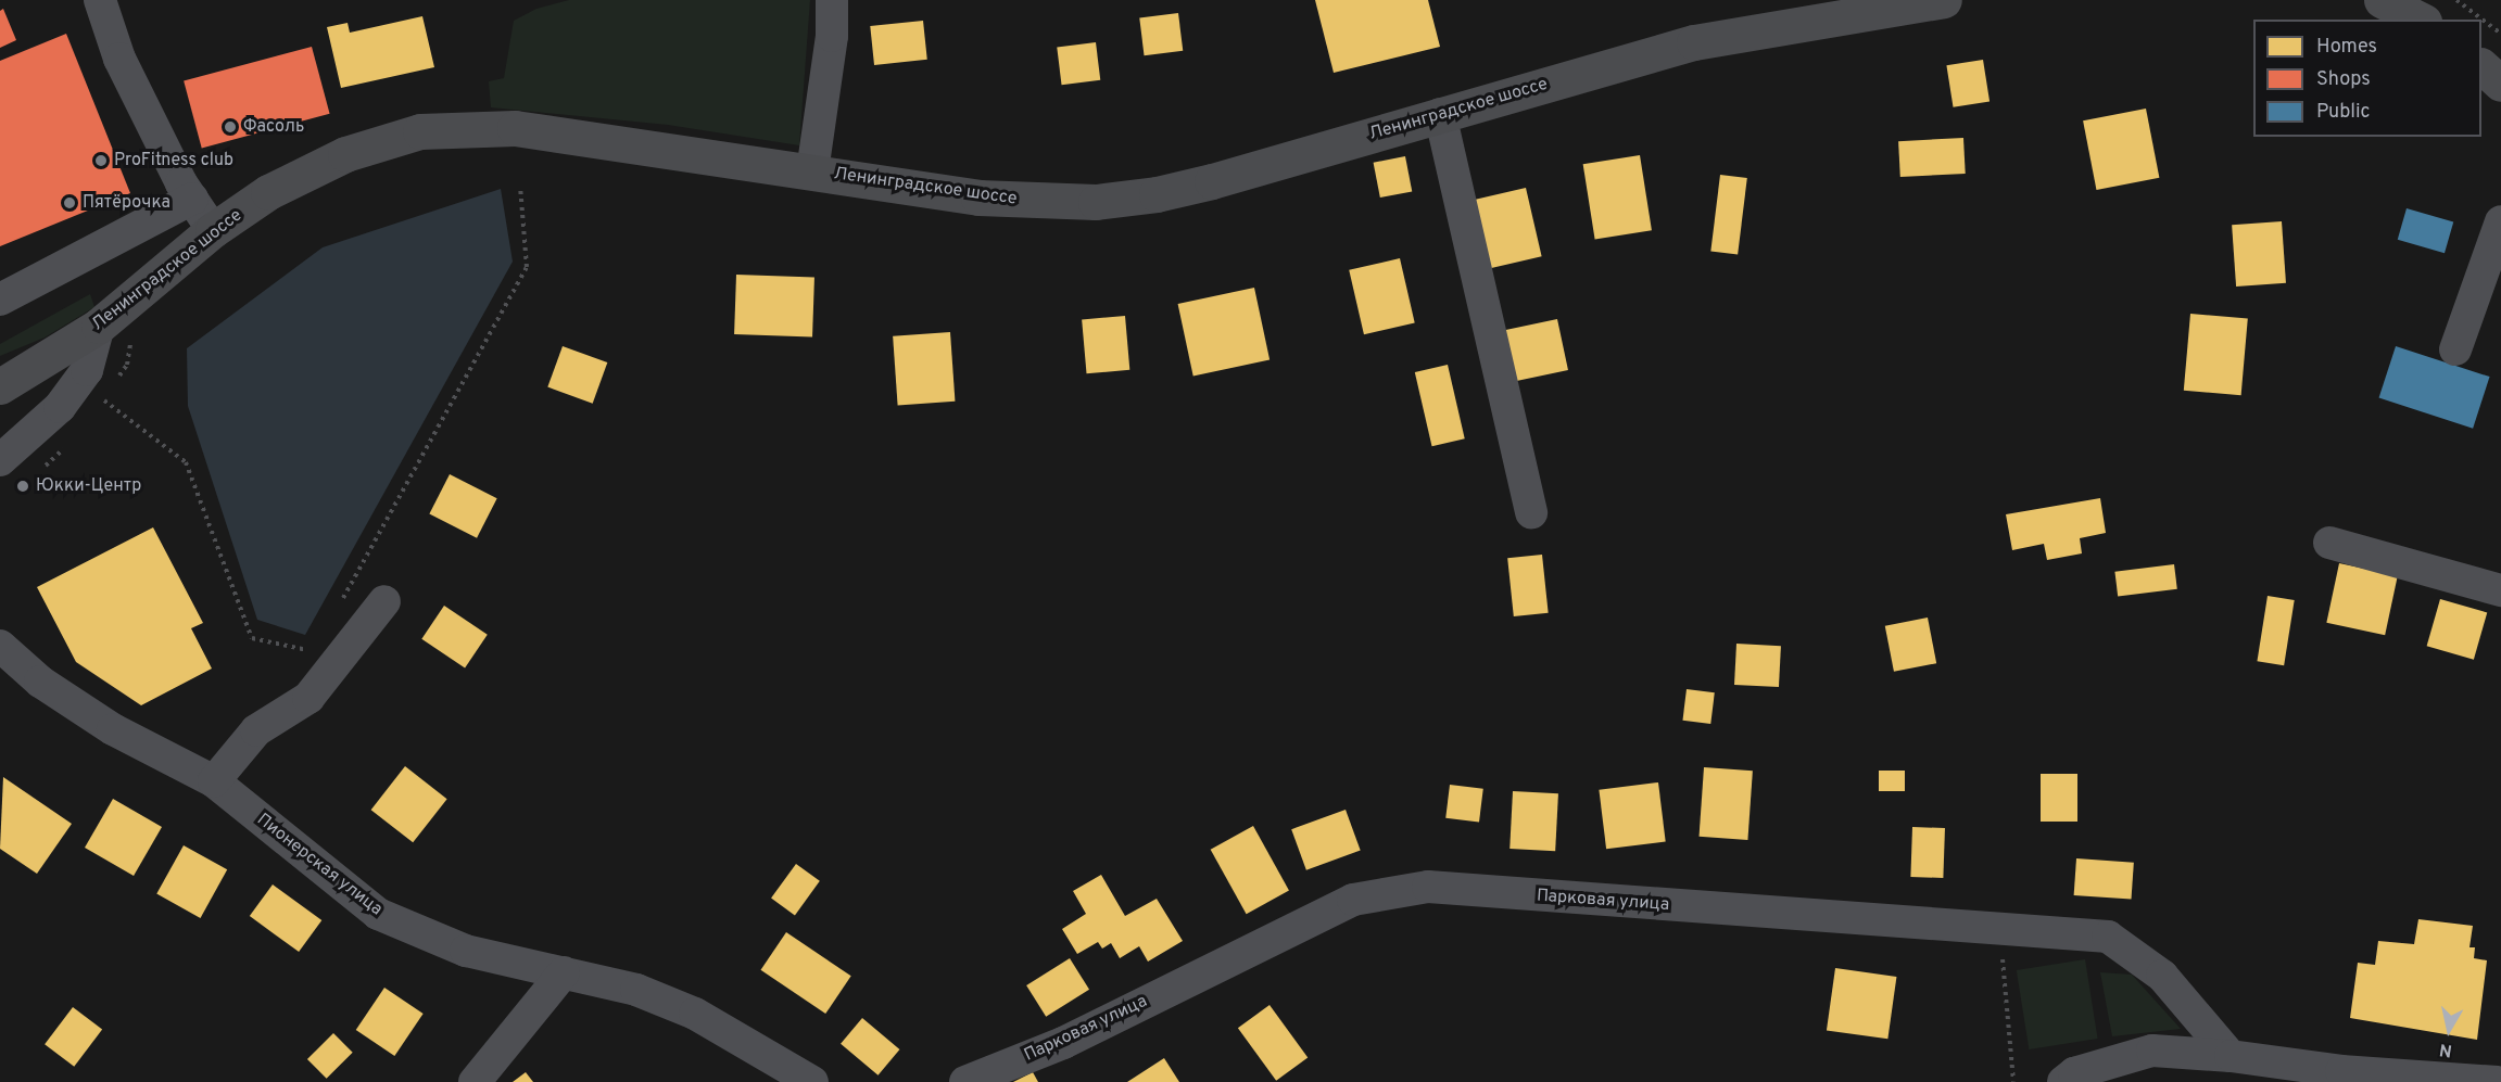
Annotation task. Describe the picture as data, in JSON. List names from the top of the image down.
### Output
{
  "streets": {
    "main road": ["Ленинградское шоссе"],
    "street": ["Пионерская улица", "Парковая улица"]
  },
  "places": [
    "Фасоль",
    "ProFitness club",
    "Пятёрочка",
    "Юкки-Центр"
  ],
  "legend": ["Homes", "Shops", "Public"],
  "north": "bottom"
}
